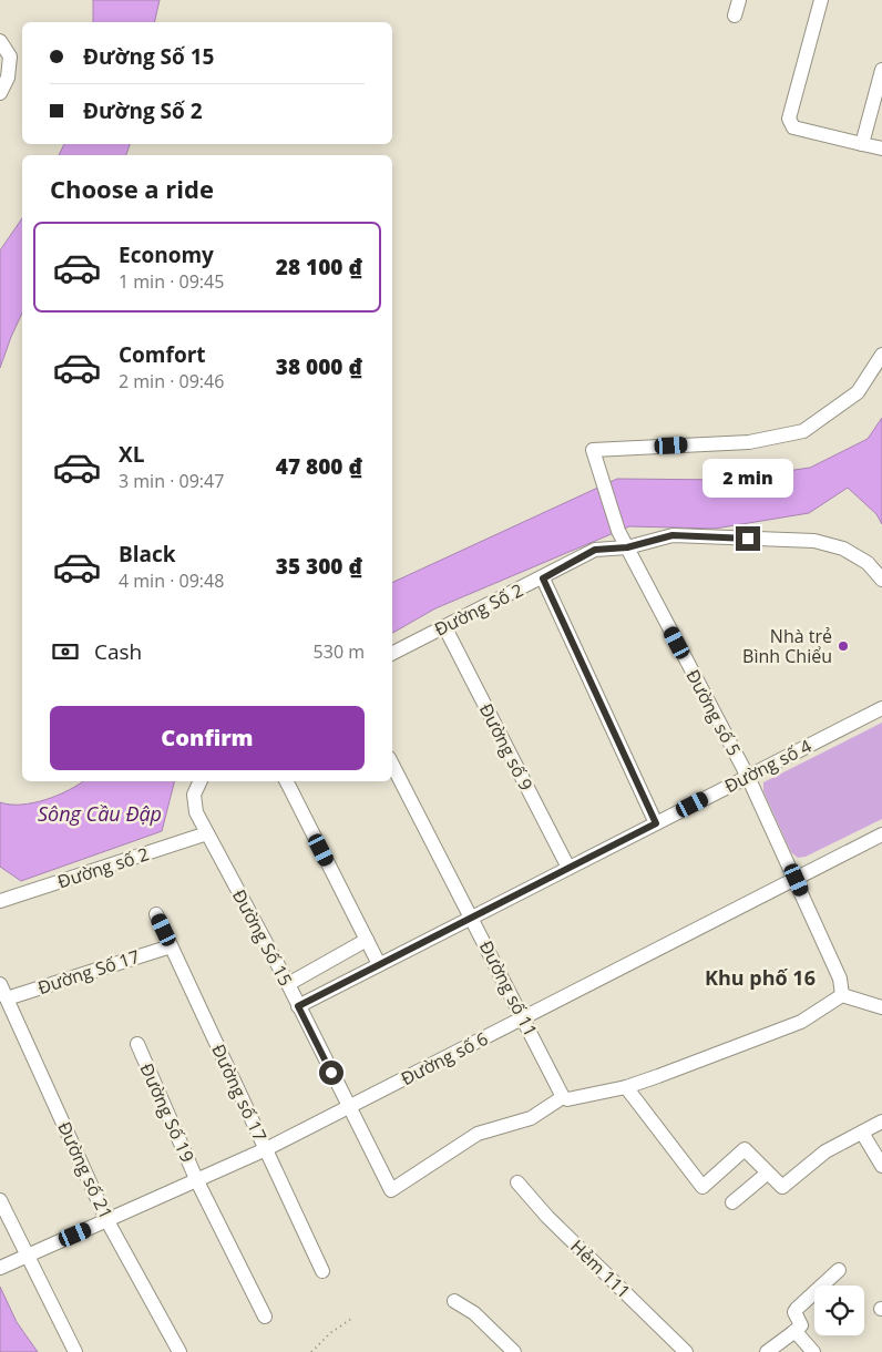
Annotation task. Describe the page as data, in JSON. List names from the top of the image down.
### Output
{
  "streets": {
    "street": [
      "Đường Số 2",
      "Đường số 5",
      "Đường số 9",
      "Đường số 4",
      "Đường số 2",
      "Đường Số 15",
      "Đường Số 17",
      "Đường số 11",
      "Đường số 6",
      "Đường số 17",
      "Đường Số 19",
      "Đường số 21",
      "Hẻm 111"
    ]
  },
  "crossings": [
    ["Đường Số 2", "Đường số 5"],
    ["Đường Số 2", "Đường số 9"],
    ["Đường số 5", "Đường số 4"],
    ["Đường số 5", "Đường số 6"],
    ["Đường số 9", "Đường số 4"],
    ["Đường số 4", "Đường Số 15"],
    ["Đường số 4", "Đường số 11"],
    ["Đường số 2", "Đường Số 15"],
    ["Đường Số 15", "Đường số 11"],
    ["Đường Số 15", "Đường số 6"],
    ["Đường Số 17", "Đường số 17"],
    ["Đường Số 17", "Đường số 21"],
    ["Đường số 11", "Đường số 6"],
    ["Đường số 6", "Đường số 17"],
    ["Đường số 6", "Đường Số 19"],
    ["Đường số 6", "Đường số 21"]
  ],
  "districts": ["Khu phố 16"],
  "water": ["Sông Cầu Đập"],
  "places": ["Nhà trẻ Bình Chiểu"],
  "page": {
    "banner": ["Đường Số 15", "Đường Số 2"],
    "heading": "Choose a ride",
    "list": [
      {
        "name": "Economy",
        "note": "1 min · 09:45",
        "value": "28 100 ₫"
      },
      {
        "name": "Comfort",
        "note": "2 min · 09:46",
        "value": "38 000 ₫"
      },
      {
        "name": "XL",
        "note": "3 min · 09:47",
        "value": "47 800 ₫"
      },
      {
        "name": "Black",
        "note": "4 min · 09:48",
        "value": "35 300 ₫"
      }
    ],
    "bubble": "2 min",
    "pay": ["Cash", "530 m"],
    "buttons": "Confirm"
  }
}
